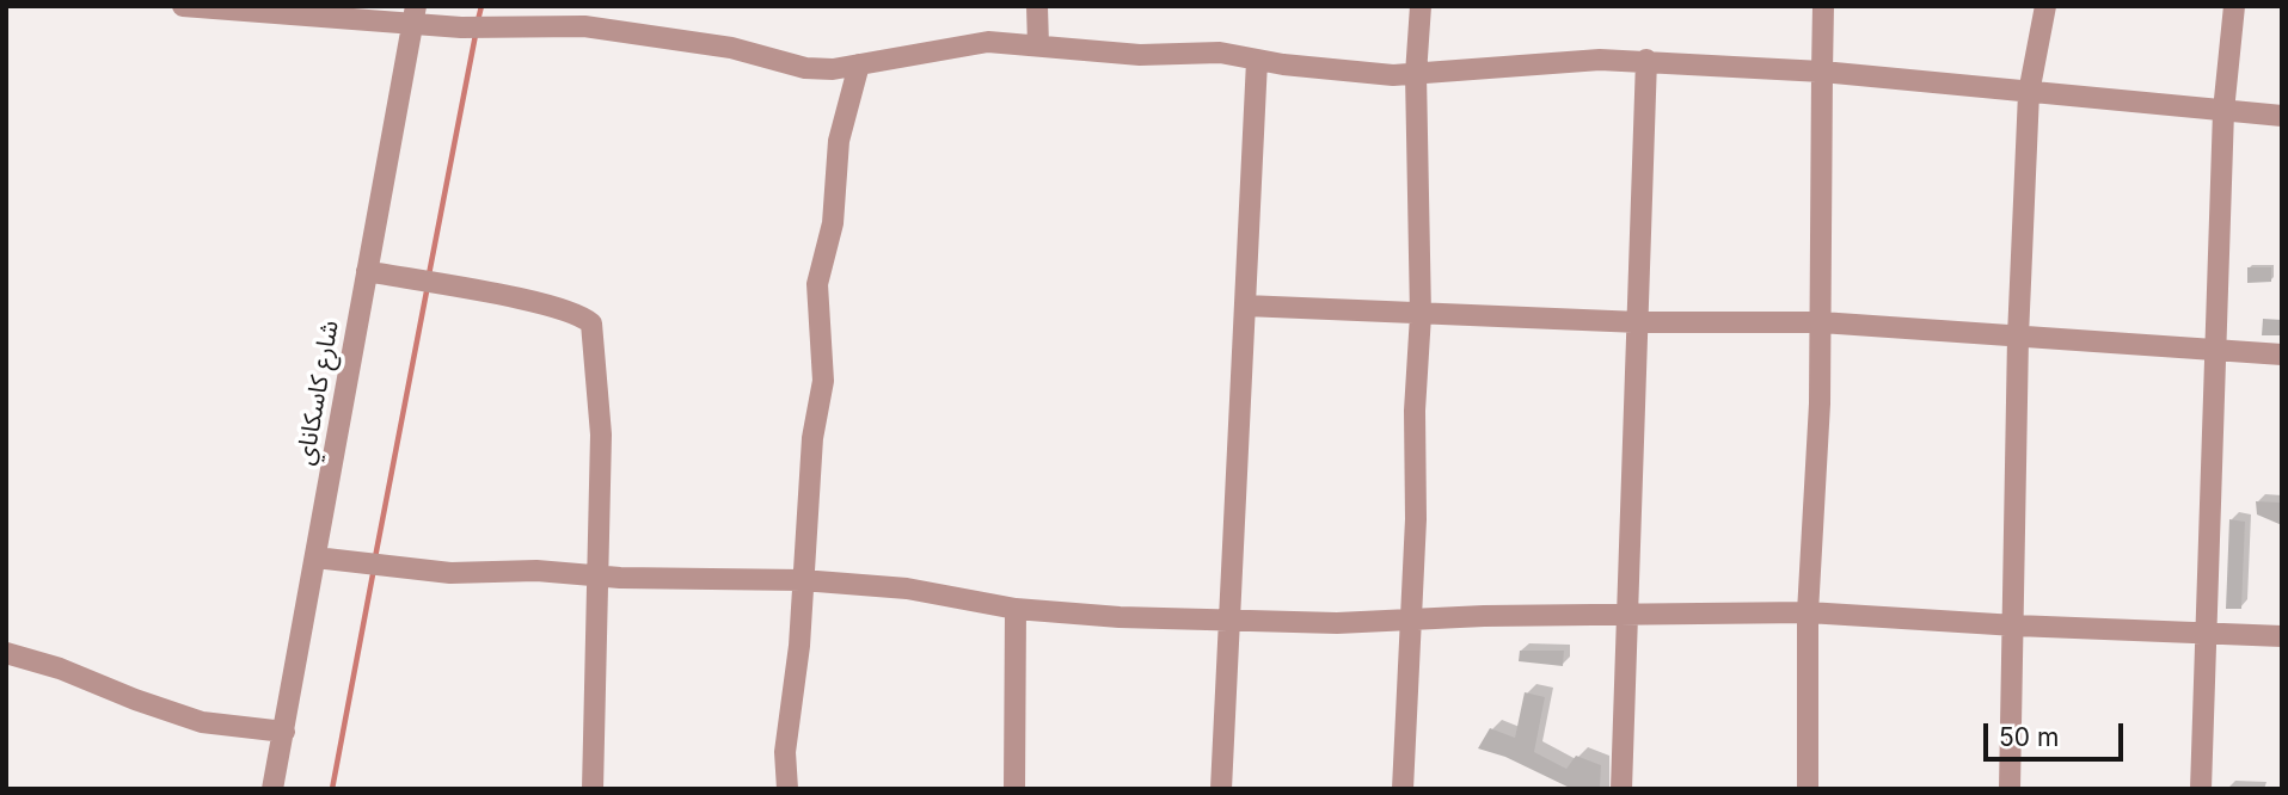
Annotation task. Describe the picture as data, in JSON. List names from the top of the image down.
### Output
{
  "streets": {
    "street": ["شارع كاسكاناي"]
  },
  "scale_bar": "50 m"
}
